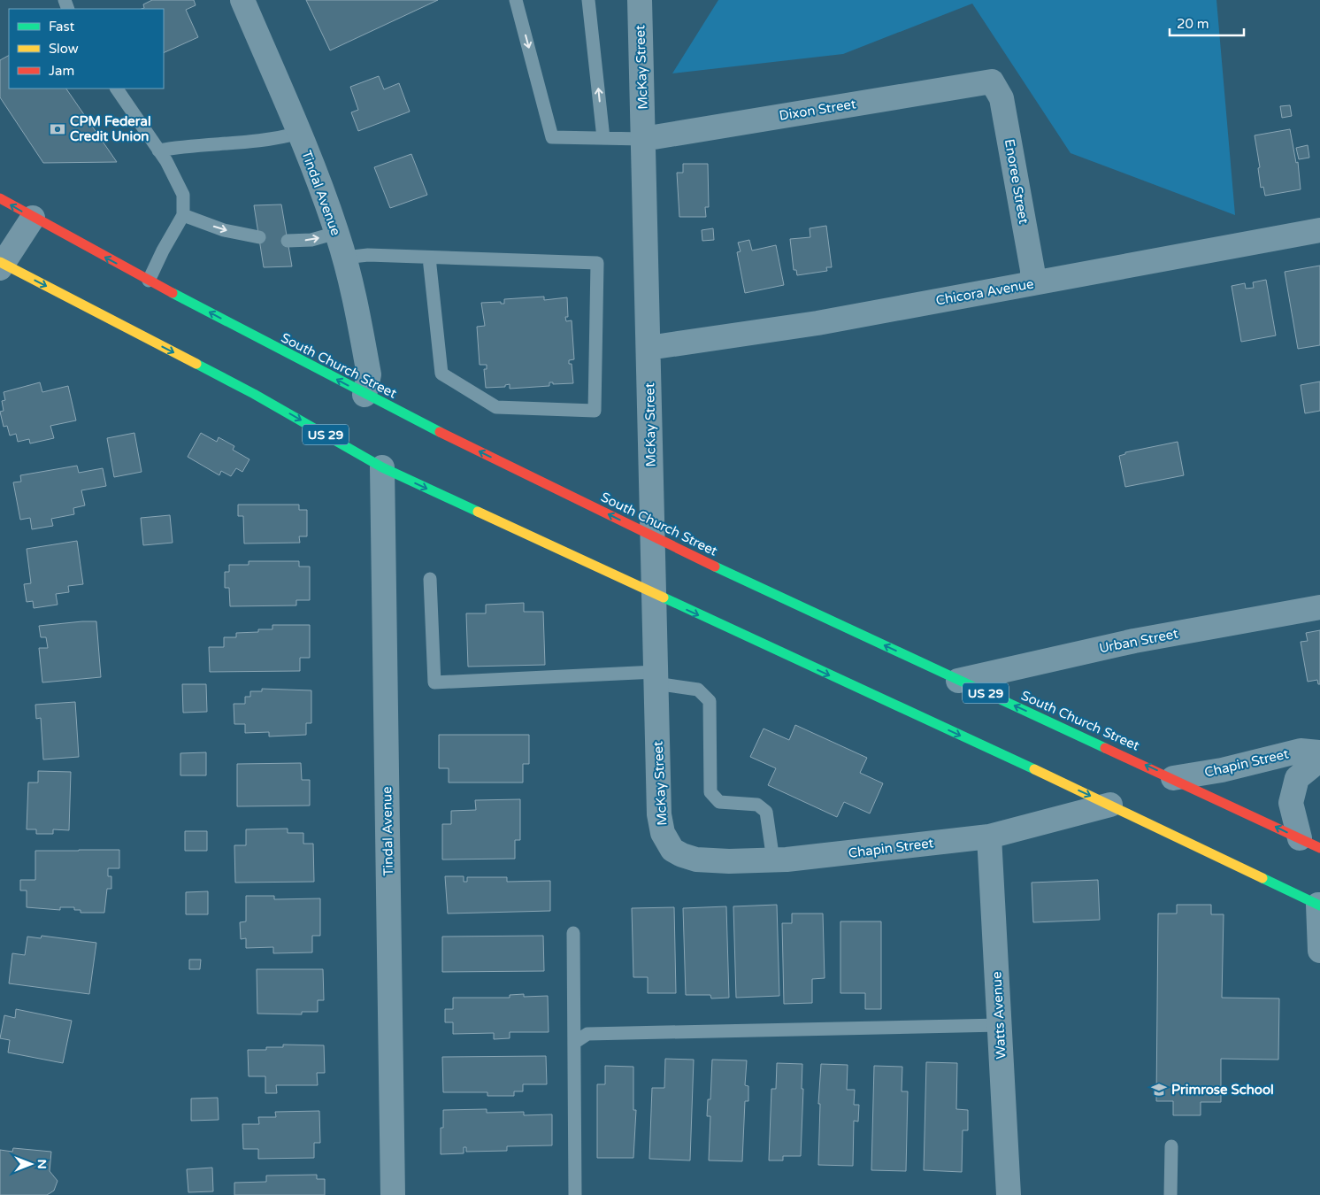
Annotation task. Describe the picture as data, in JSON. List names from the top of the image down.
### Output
{
  "streets": {
    "main road": ["South Church Street", "US 29"],
    "street": [
      "McKay Street",
      "Dixon Street",
      "Enoree Street",
      "Tindal Avenue",
      "Chicora Avenue",
      "Urban Street",
      "Chapin Street",
      "Watts Avenue"
    ]
  },
  "crossings": [
    ["McKay Street", "Dixon Street"],
    ["McKay Street", "Chicora Avenue"],
    ["McKay Street", "South Church Street"],
    ["McKay Street", "US 29"],
    ["McKay Street", "Chapin Street"],
    ["Dixon Street", "Enoree Street"],
    ["Enoree Street", "Chicora Avenue"],
    ["Tindal Avenue", "South Church Street"],
    ["Tindal Avenue", "US 29"],
    ["South Church Street", "Urban Street"],
    ["South Church Street", "Chapin Street"],
    ["US 29", "Chapin Street"],
    ["Chapin Street", "Watts Avenue"]
  ],
  "places": {
    "bank": ["CPM Federal Credit Union"],
    "school or university": ["Primrose School"]
  },
  "legend": ["Fast", "Slow", "Jam"],
  "scale_bar": "20 m",
  "north": "right"
}
